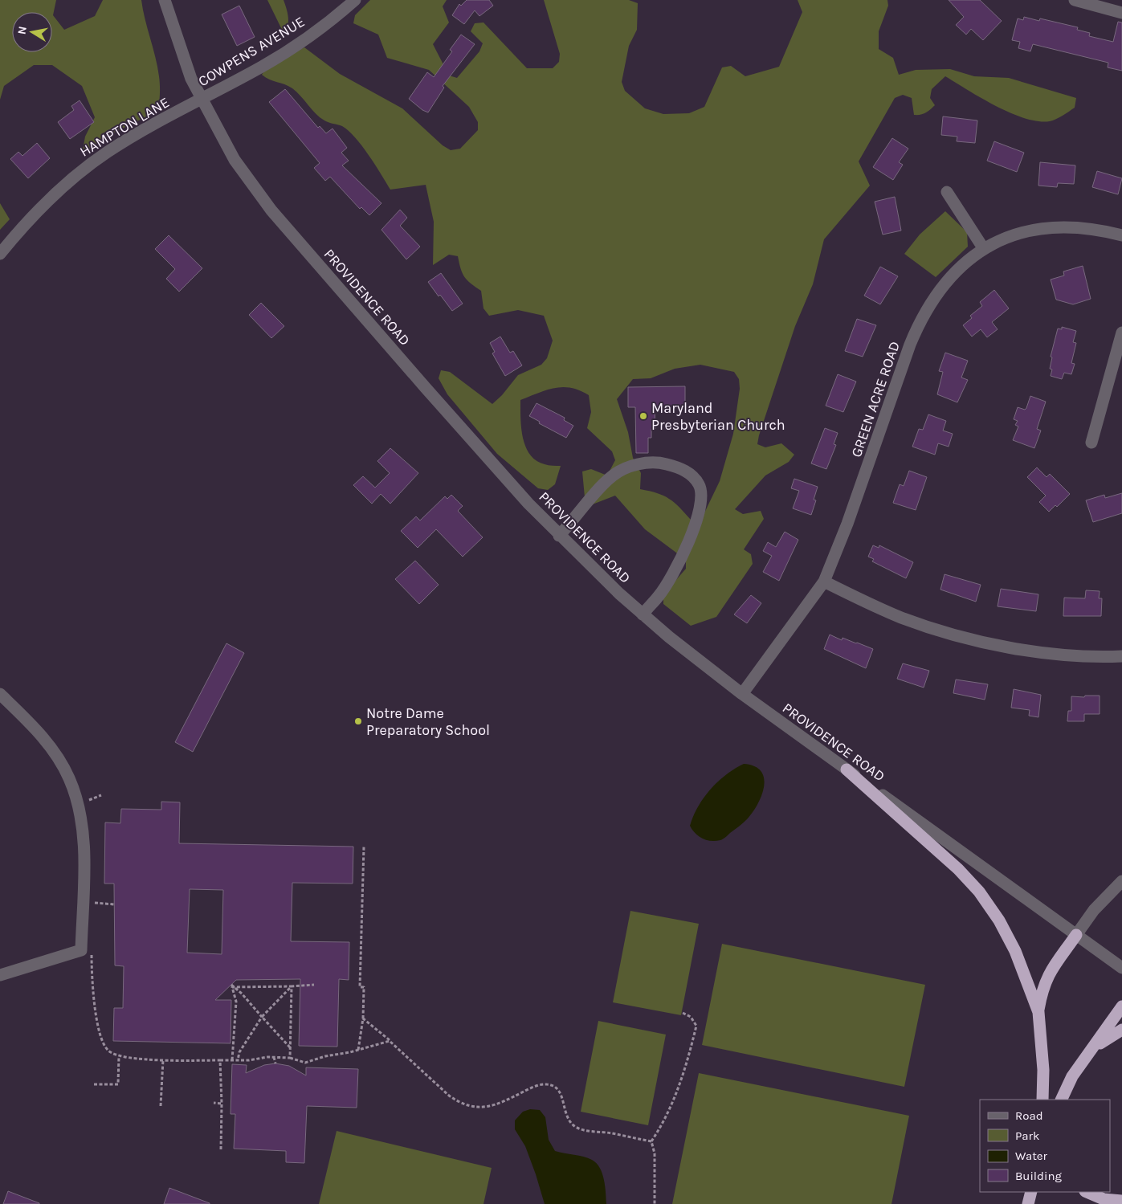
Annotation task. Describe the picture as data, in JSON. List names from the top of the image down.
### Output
{
  "streets": {
    "street": [
      "COWPENS AVENUE",
      "HAMPTON LANE",
      "PROVIDENCE ROAD",
      "GREEN ACRE ROAD"
    ]
  },
  "crossings": [
    ["COWPENS AVENUE", "HAMPTON LANE"],
    ["COWPENS AVENUE", "PROVIDENCE ROAD"],
    ["HAMPTON LANE", "PROVIDENCE ROAD"],
    ["PROVIDENCE ROAD", "GREEN ACRE ROAD"]
  ],
  "places": ["Maryland Presbyterian Church", "Notre Dame Preparatory School"],
  "legend": [
    "Road",
    "Park",
    "Water",
    "Building"
  ],
  "north": "left"
}
